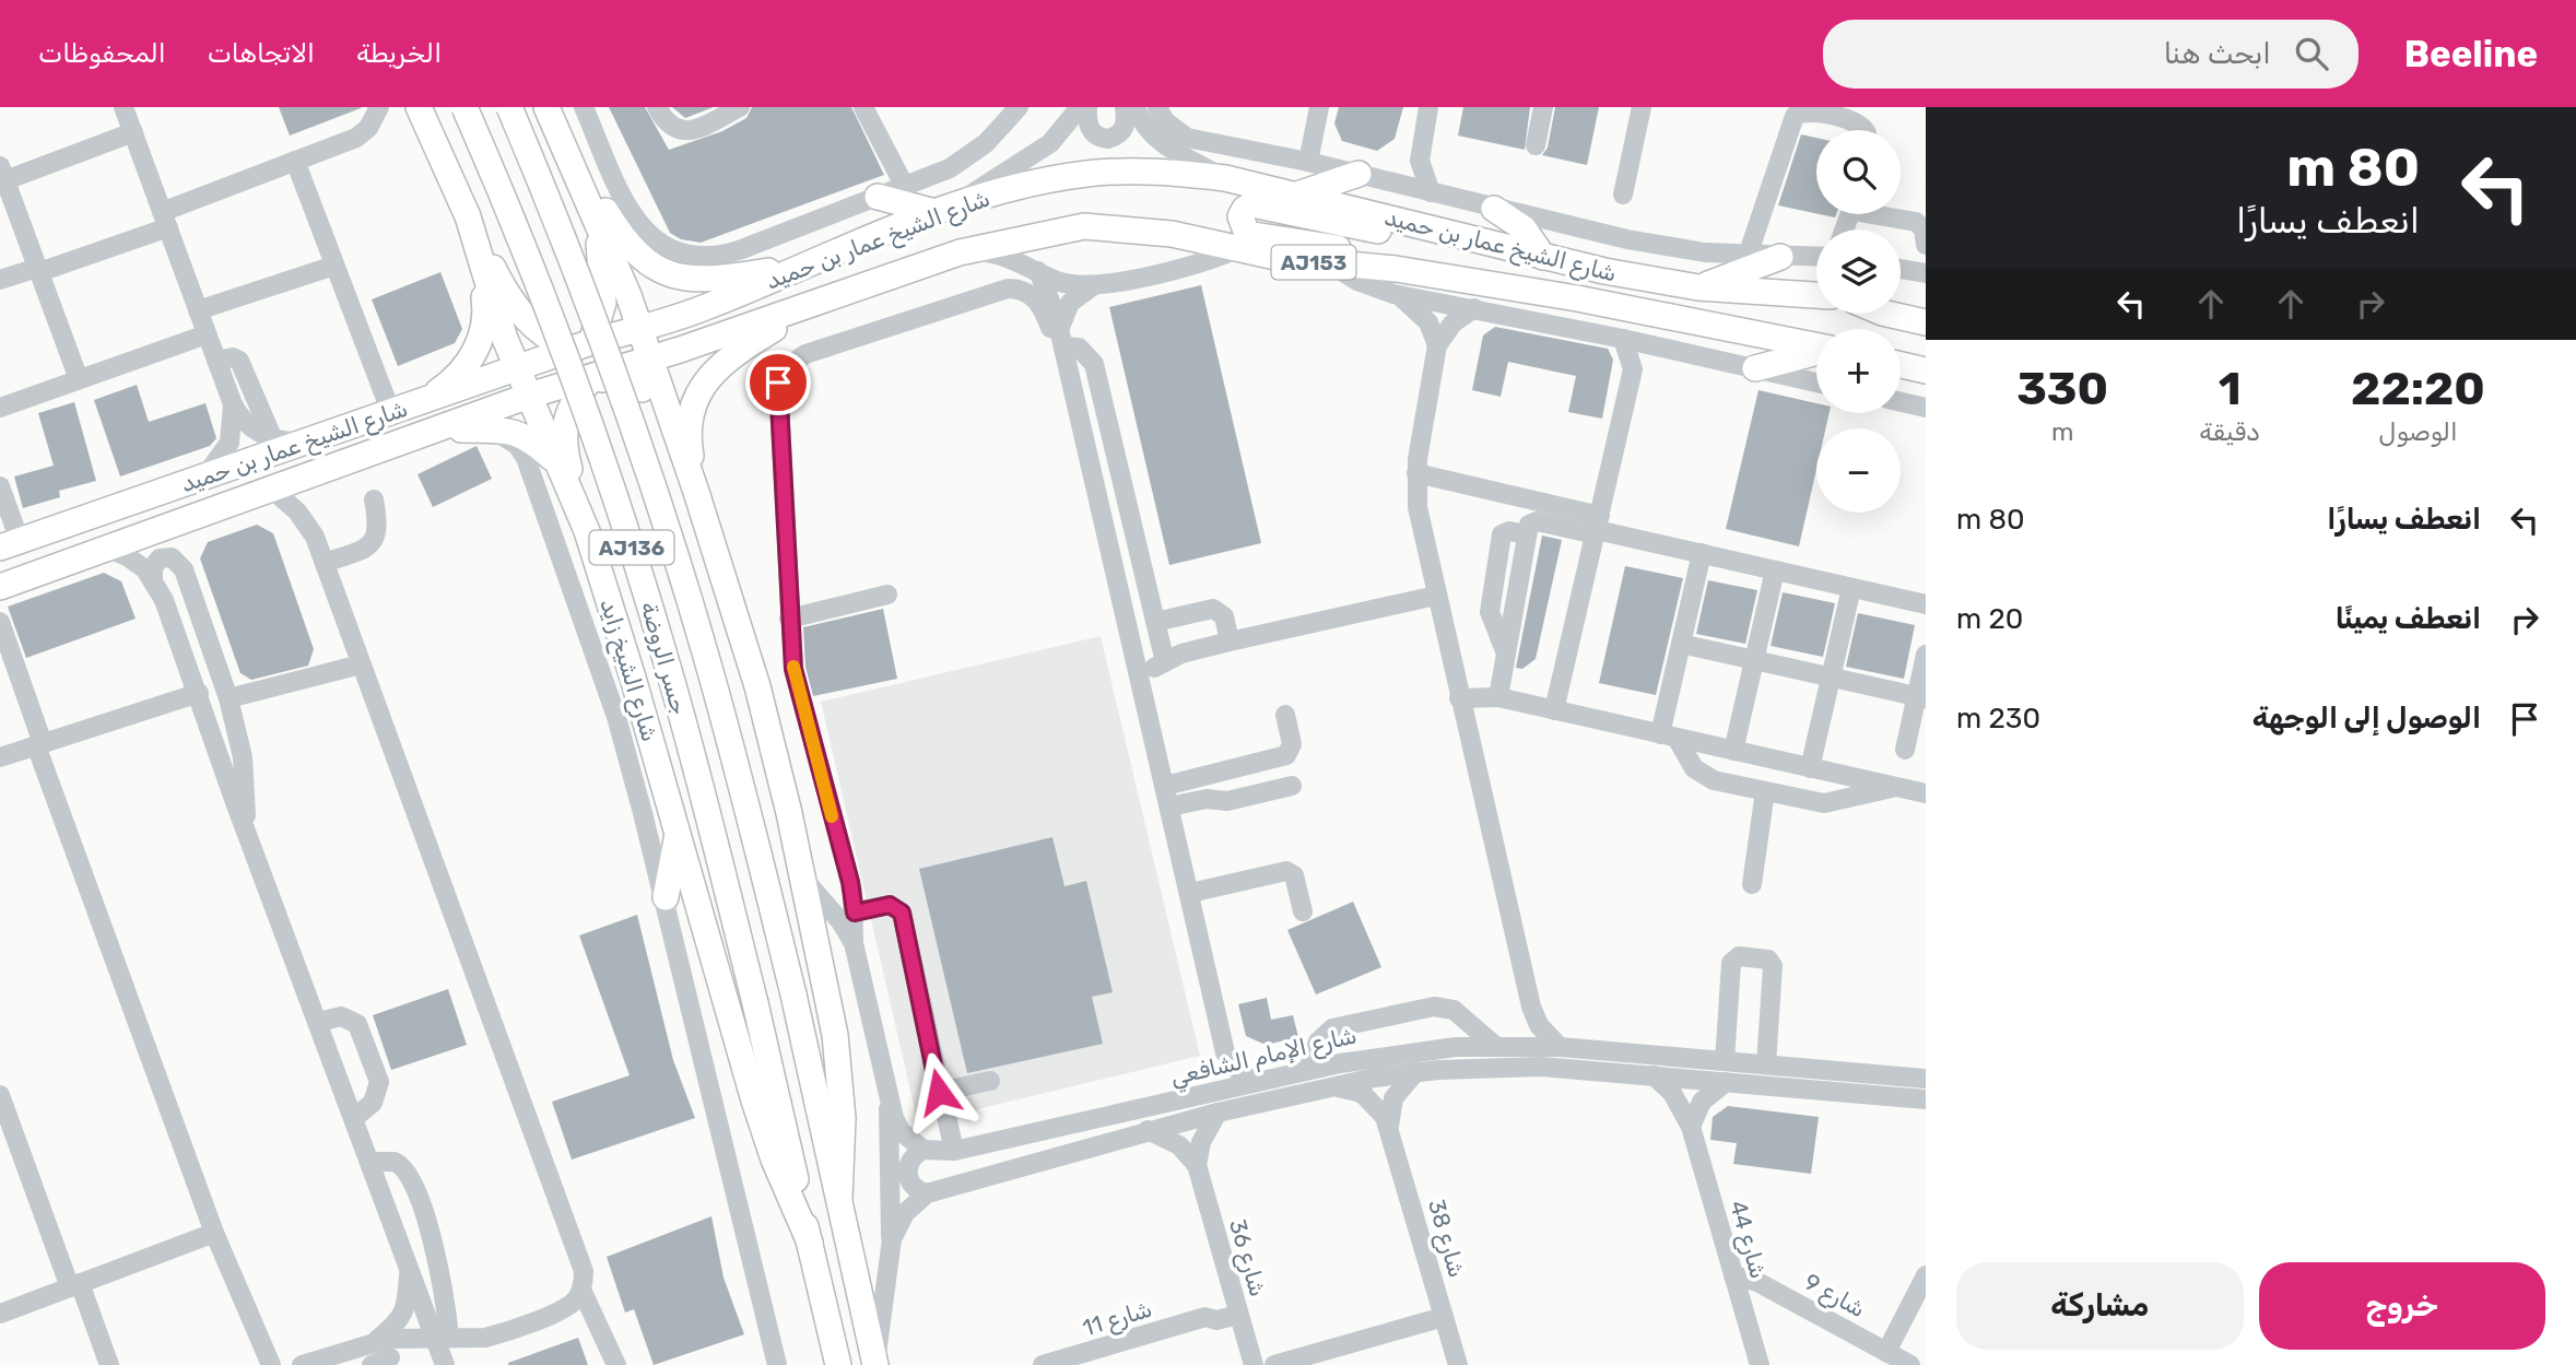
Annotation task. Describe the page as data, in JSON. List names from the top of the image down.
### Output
{
  "streets": {
    "main road": [
      "شارع الشيخ عمار بن حميد",
      "AJ153",
      "AJ136",
      "جسر الروضة",
      "شارع الشيخ زايد"
    ],
    "street": [
      "شارع الإمام الشافعي",
      "شارع 38",
      "شارع 44",
      "شارع 36",
      "شارع 9",
      "شارع 11"
    ]
  },
  "crossings": [
    ["شارع الشيخ عمار بن حميد", "شارع الشيخ زايد"],
    ["جسر الروضة", "شارع الشيخ زايد"],
    ["شارع الإمام الشافعي", "شارع 38"],
    ["شارع الإمام الشافعي", "شارع 44"],
    ["شارع 44", "شارع 9"],
    ["شارع 36", "شارع 11"]
  ],
  "page": {
    "header": "Beeline",
    "search": "ابحث هنا",
    "nav": ["الخريطة", "الاتجاهات", "المحفوظات"],
    "turn": ["80 m", "انعطف يسارًا"],
    "map_buttons": ["+", "−"],
    "eta": [
      "22:20",
      "الوصول",
      "1",
      "دقيقة",
      "330",
      "m"
    ],
    "list": [
      {
        "name": "انعطف يسارًا",
        "value": "80 m"
      },
      {
        "name": "انعطف يمينًا",
        "value": "20 m"
      },
      {
        "name": "الوصول إلى الوجهة",
        "value": "230 m"
      }
    ],
    "buttons": ["خروج", "مشاركة"]
  }
}
